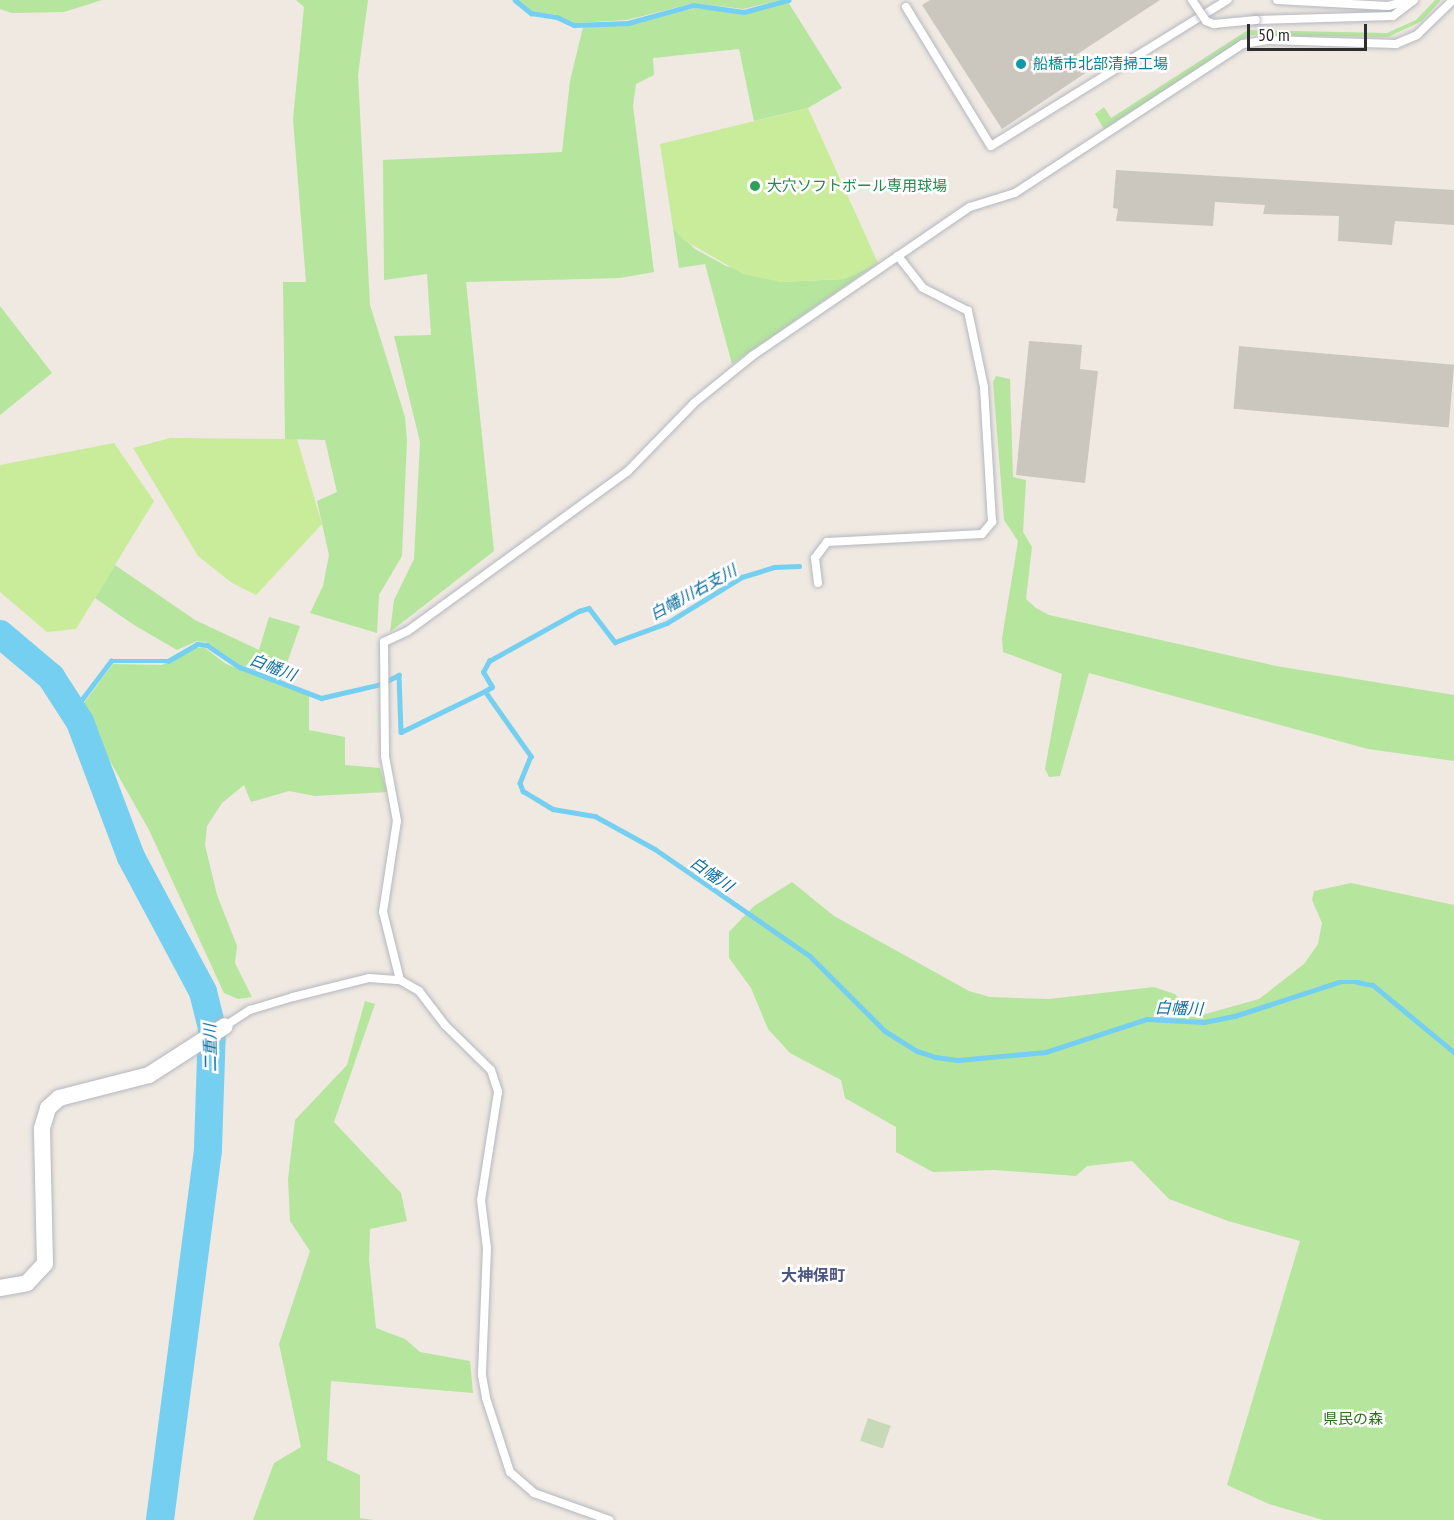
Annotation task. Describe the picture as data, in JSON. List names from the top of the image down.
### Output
{
  "districts": ["大神保町"],
  "water": ["白幡川右支川", "白幡川", "二重川"],
  "parks": ["県民の森"],
  "places": ["船橋市北部清掃工場", "大穴ソフトボール専用球場"],
  "scale_bar": "50 m"
}
